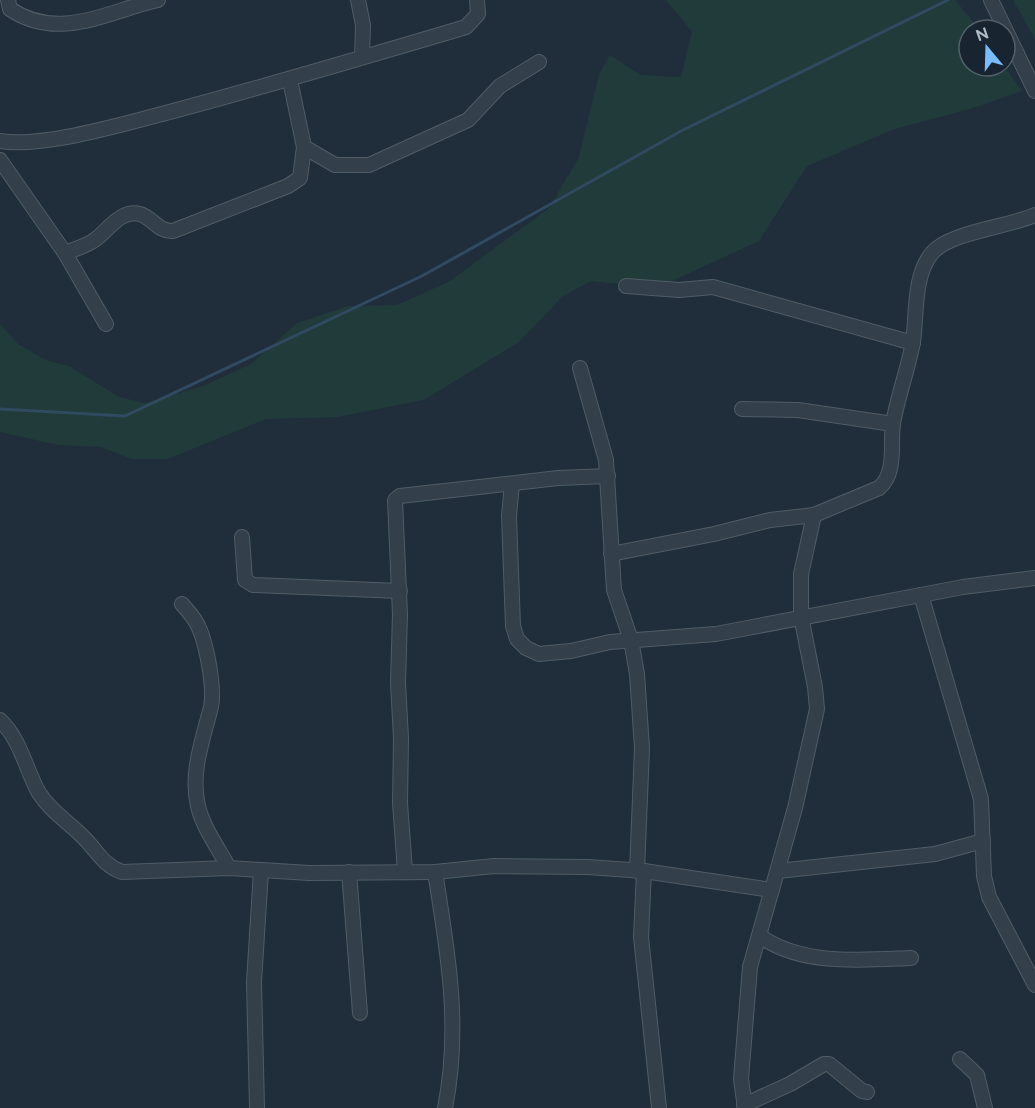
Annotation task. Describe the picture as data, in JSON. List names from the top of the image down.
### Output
{
  "north": "top"
}
